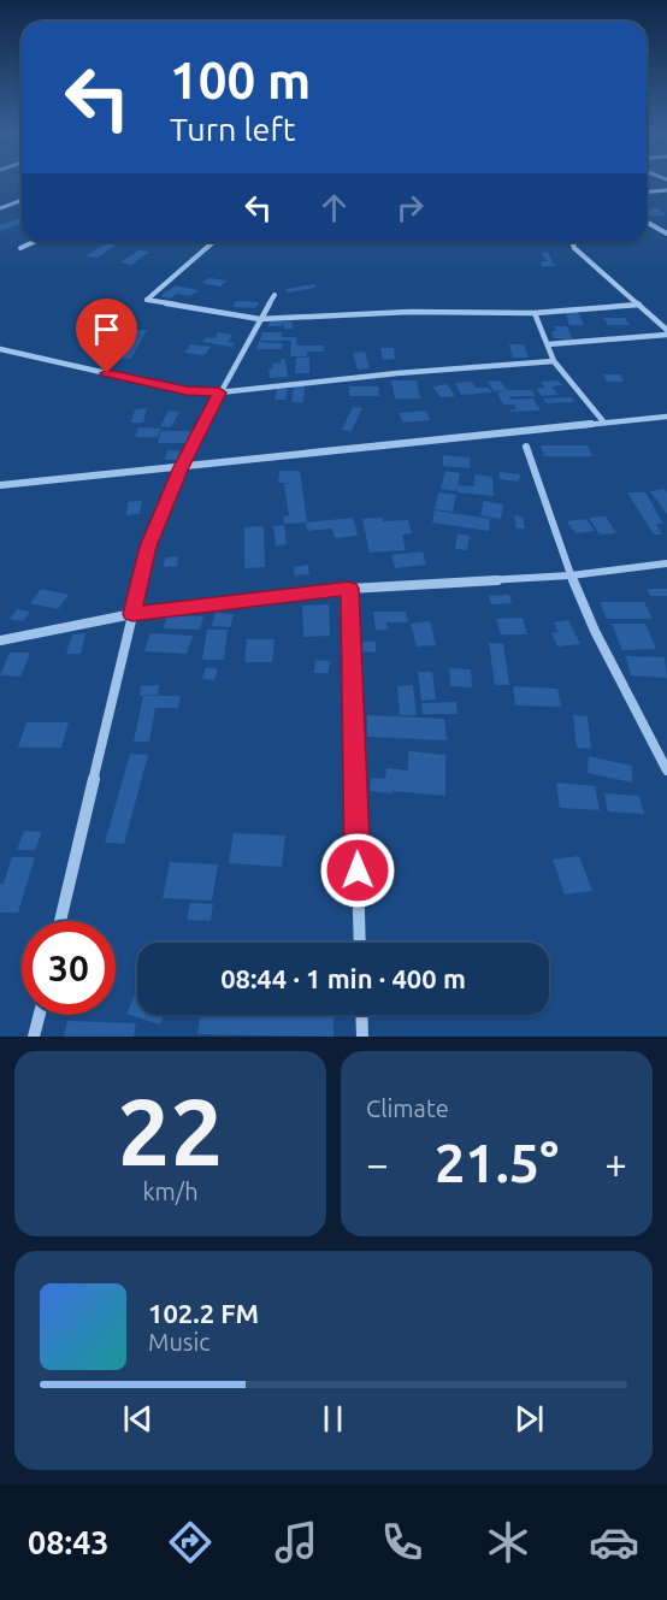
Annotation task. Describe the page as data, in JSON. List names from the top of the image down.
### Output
{
  "page": {
    "turn": ["100 m", "Turn left"],
    "limit": "30",
    "trip": "08:44 · 1 min · 400 m",
    "tile": [
      ["22", "km/h"],
      "Climate"
    ],
    "heat": ["−", "21.5°", "+"],
    "song": ["102.2 FM", "Music"],
    "tabs": "08:43"
  }
}
